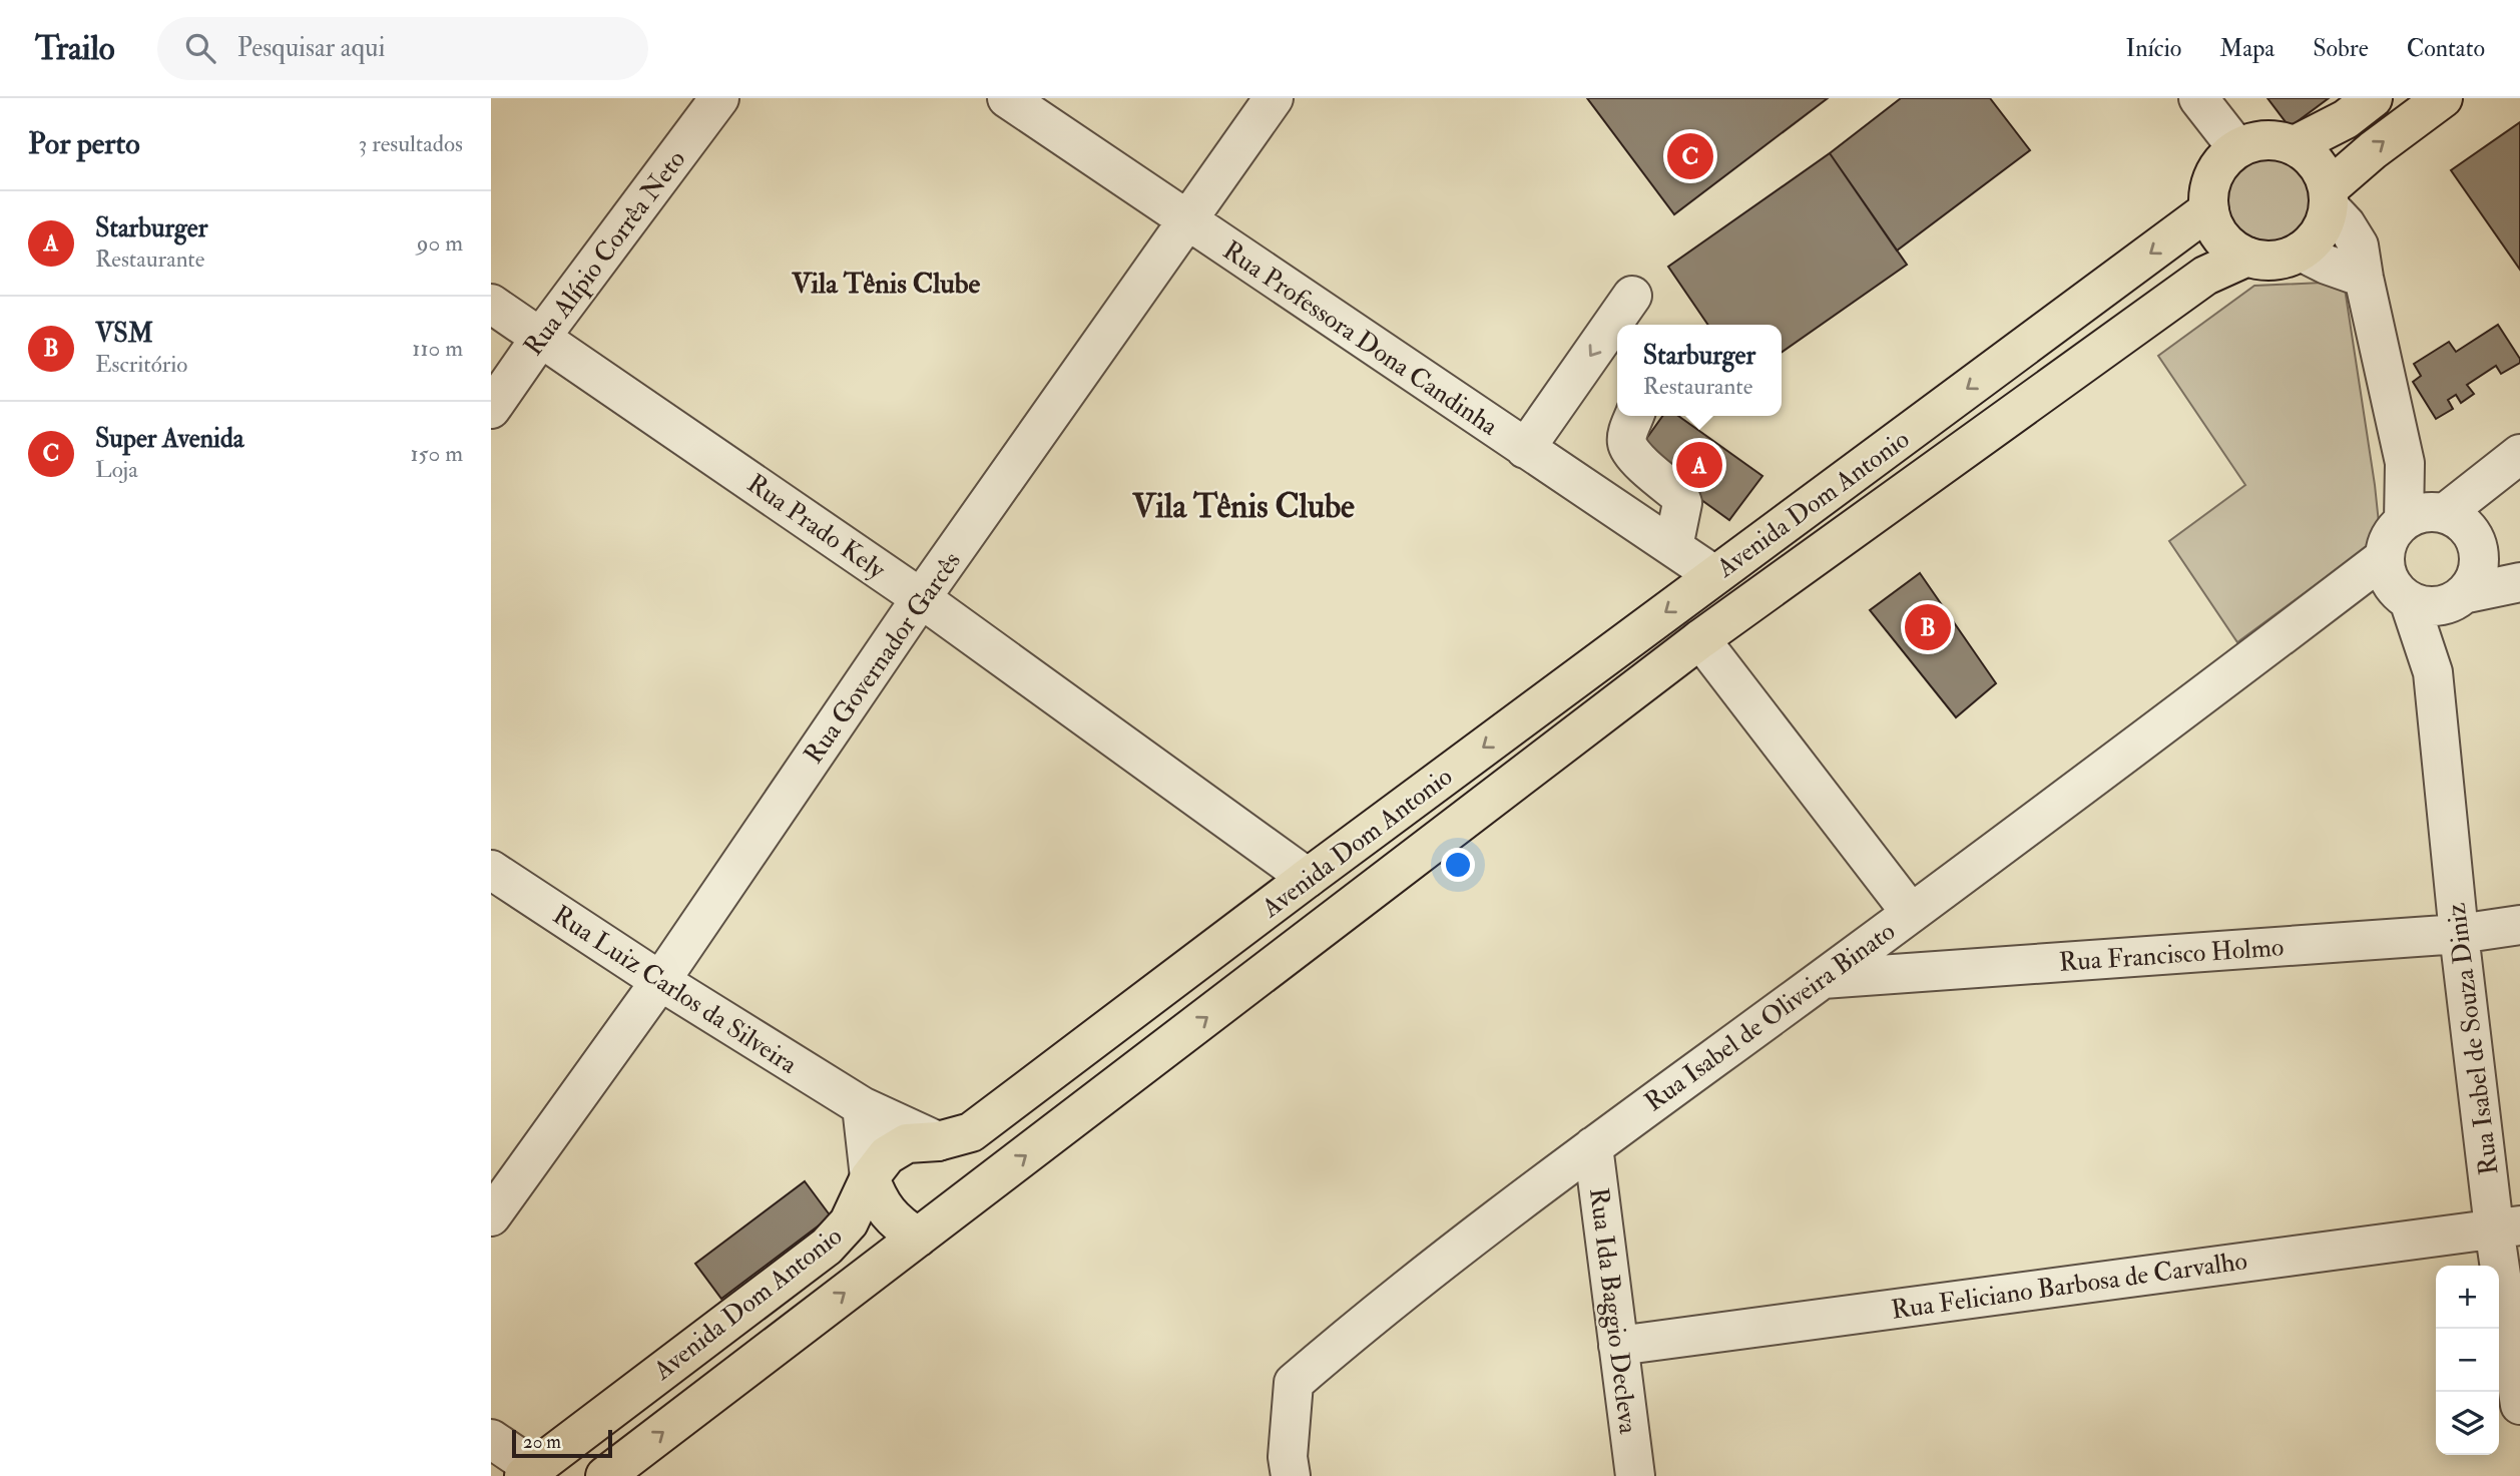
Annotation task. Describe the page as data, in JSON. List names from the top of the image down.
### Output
{
  "streets": {
    "main road": ["Avenida Dom Antonio"],
    "street": [
      "Rua Alípio Corrêa Neto",
      "Rua Professora Dona Candinha",
      "Rua Prado Kely",
      "Rua Governador Garcês",
      "Rua Francisco Holmo",
      "Rua Luiz Carlos da Silveira",
      "Rua Isabel de Oliveira Binato",
      "Rua Isabel de Souza Diniz",
      "Rua Feliciano Barbosa de Carvalho",
      "Rua Ida Baggio Decleva"
    ]
  },
  "crossings": [
    ["Rua Alípio Corrêa Neto", "Rua Prado Kely"],
    ["Rua Professora Dona Candinha", "Avenida Dom Antonio"],
    ["Rua Professora Dona Candinha", "Rua Governador Garcês"],
    ["Avenida Dom Antonio", "Rua Prado Kely"],
    ["Avenida Dom Antonio", "Rua Luiz Carlos da Silveira"],
    ["Rua Prado Kely", "Rua Governador Garcês"],
    ["Rua Governador Garcês", "Rua Luiz Carlos da Silveira"],
    ["Rua Francisco Holmo", "Rua Isabel de Oliveira Binato"],
    ["Rua Francisco Holmo", "Rua Isabel de Souza Diniz"],
    ["Rua Isabel de Oliveira Binato", "Rua Isabel de Souza Diniz"],
    ["Rua Isabel de Oliveira Binato", "Rua Ida Baggio Decleva"],
    ["Rua Isabel de Souza Diniz", "Rua Feliciano Barbosa de Carvalho"],
    ["Rua Feliciano Barbosa de Carvalho", "Rua Ida Baggio Decleva"]
  ],
  "districts": ["Vila Tênis Clube", "Vila Tênis Clube"],
  "scale_bar": "20 m",
  "page": {
    "header": "Trailo",
    "search": "Pesquisar aqui",
    "nav": [
      "Início",
      "Mapa",
      "Sobre",
      "Contato"
    ],
    "heading": ["Por perto", "3 resultados"],
    "pins": ["C", "A", "B"],
    "list": [
      {
        "mark": "A",
        "name": "Starburger",
        "note": "Restaurante",
        "value": "90 m"
      },
      {
        "mark": "B",
        "name": "VSM",
        "note": "Escritório",
        "value": "110 m"
      },
      {
        "mark": "C",
        "name": "Super Avenida",
        "note": "Loja",
        "value": "150 m"
      }
    ],
    "popup": ["Starburger", "Restaurante"],
    "map_buttons": ["+", "−"],
    "scale": "20 m"
  }
}
